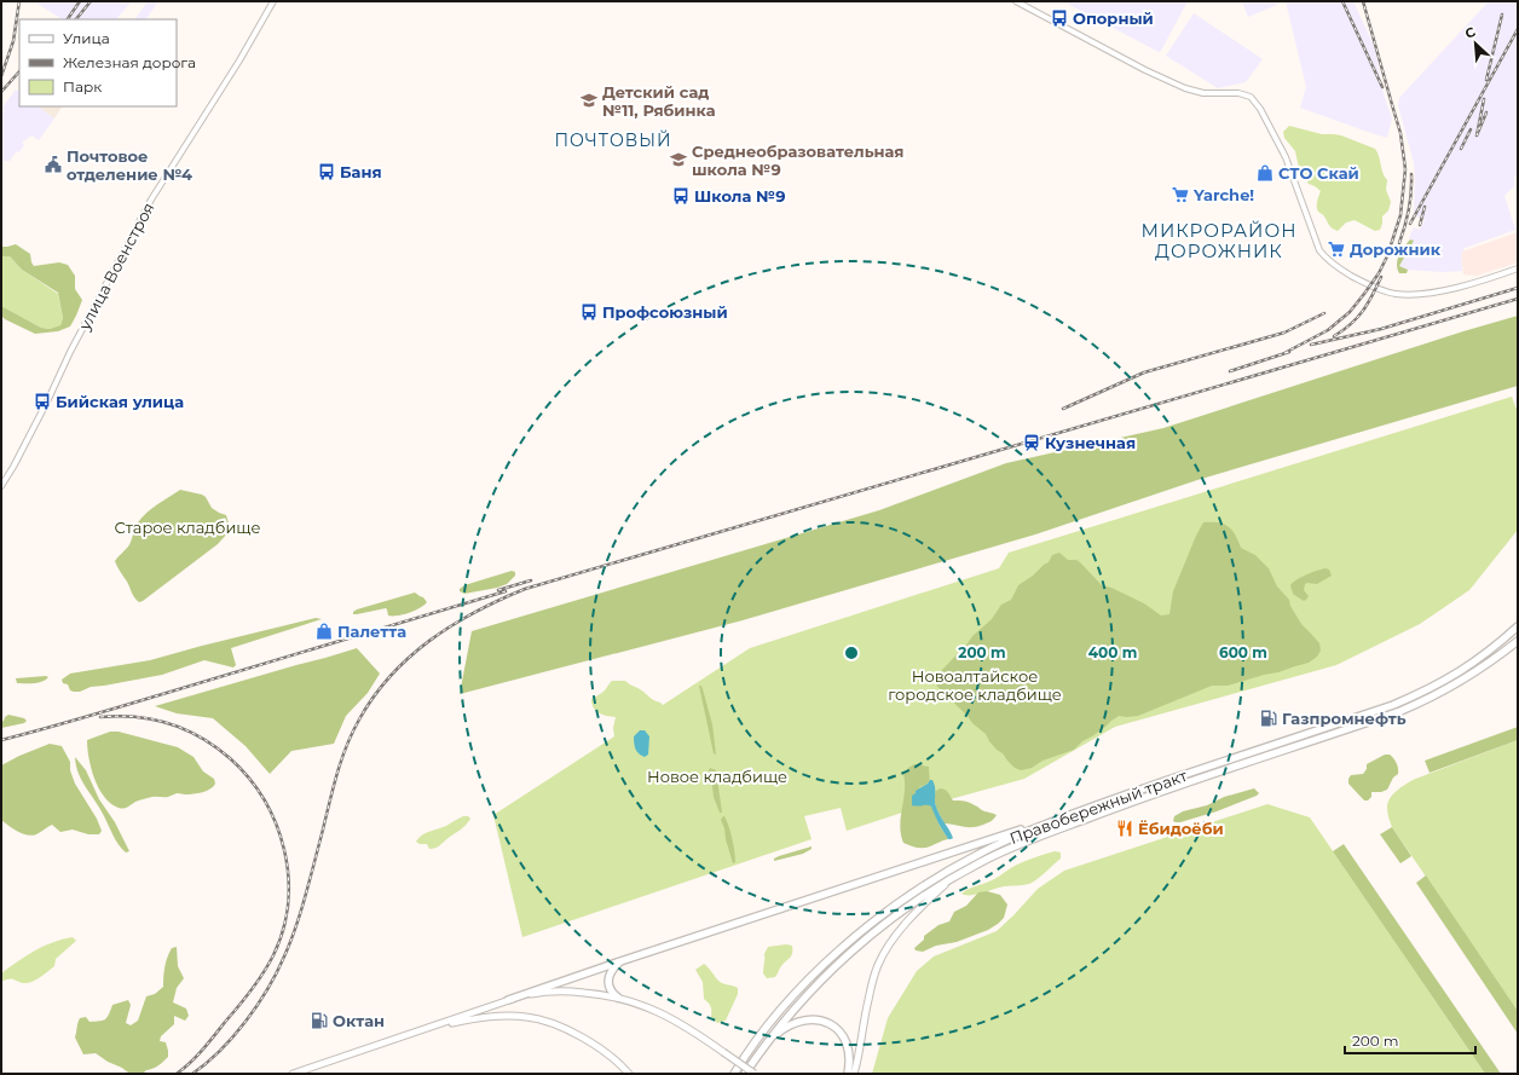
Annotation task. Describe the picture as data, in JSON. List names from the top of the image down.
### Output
{
  "streets": {
    "highway": ["Правобережный тракт"],
    "street": ["улица Военстроя"]
  },
  "districts": ["ПОЧТОВЫЙ", "МИКРОРАЙОН ДОРОЖНИК"],
  "parks": ["Старое кладбище", "Новоалтайское городское кладбище", "Новое кладбище"],
  "places": {
    "bus stop": [
      "Опорный",
      "Баня",
      "Школа №9",
      "Профсоюзный",
      "Бийская улица"
    ],
    "school or university": ["Детский сад №11, Рябинка", "Среднеобразовательная школа №9"],
    "public building": ["Почтовое отделение №4"],
    "shop": ["СТО Скай", "Палетта"],
    "supermarket": ["Yarche!", "Дорожник"],
    "station": ["Кузнечная"],
    "fuel station": ["Газпромнефть", "Октан"],
    "restaurant": ["Ёбидоёби"]
  },
  "legend": ["Улица", "Железная дорога", "Парк"],
  "scale_bar": "200 m",
  "north": "top left",
  "rings": ["200 m", "400 m", "600 m"]
}
